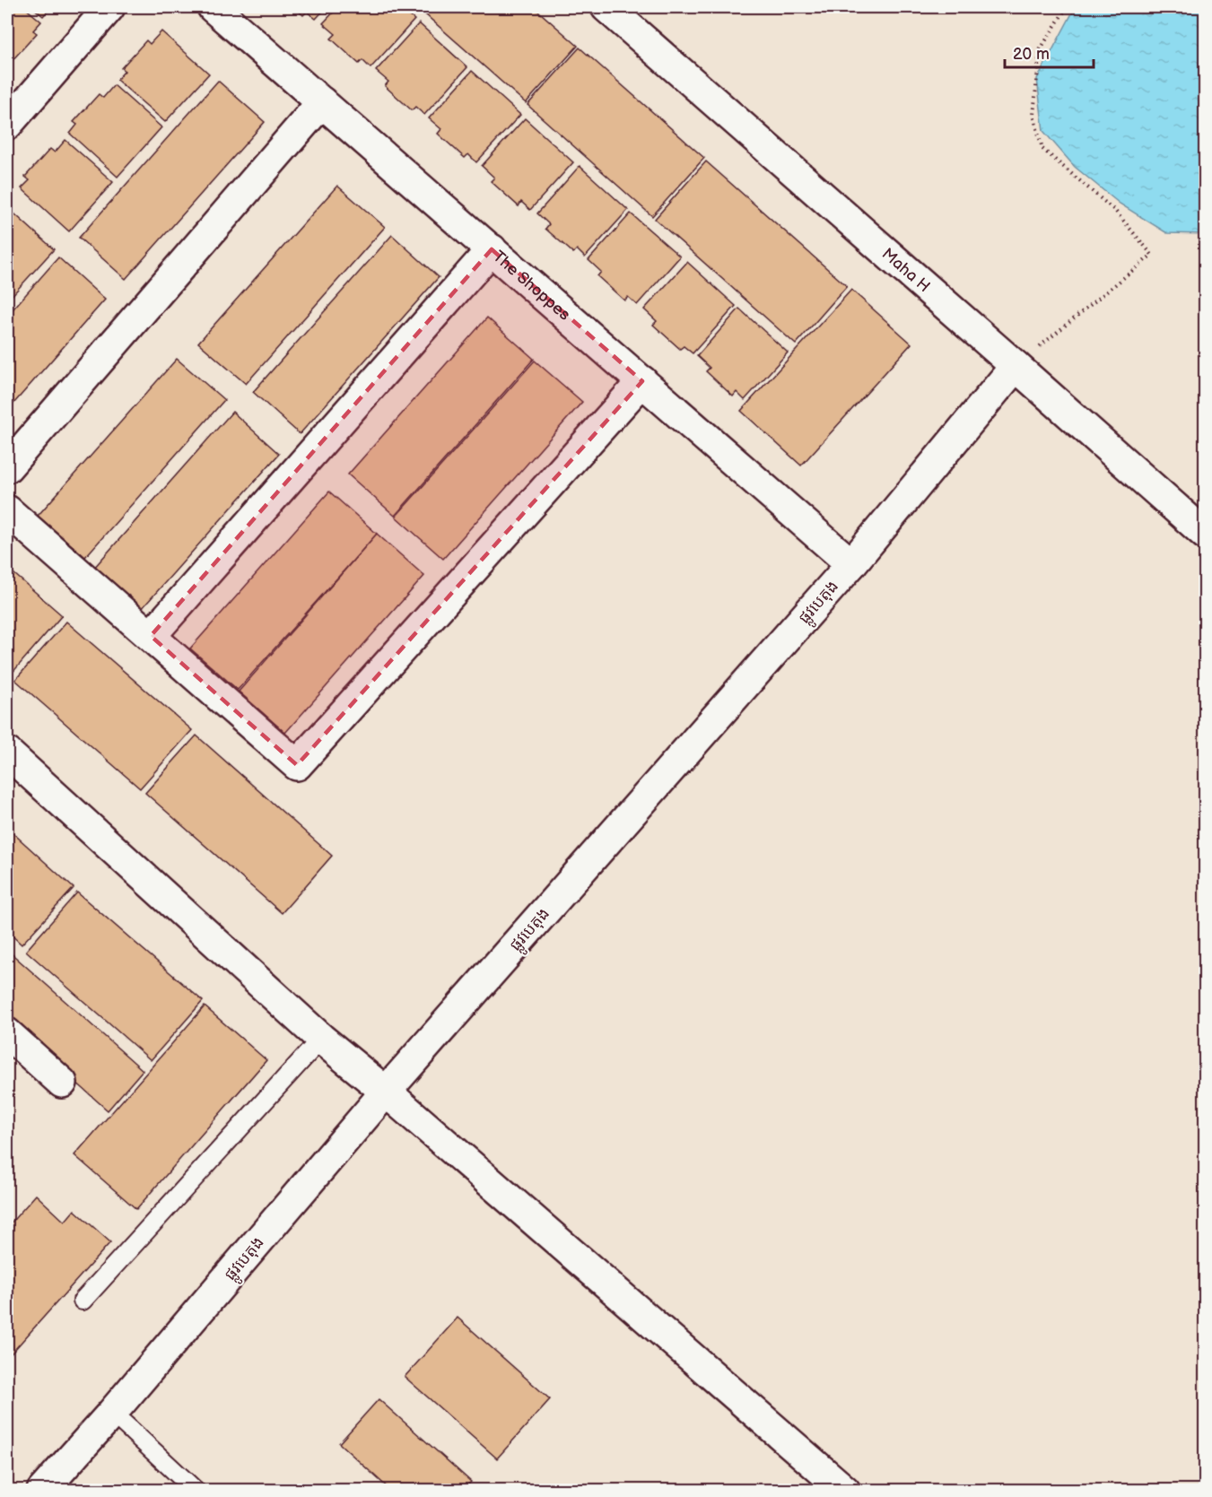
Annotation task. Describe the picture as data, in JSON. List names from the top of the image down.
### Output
{
  "streets": {
    "street": ["Maha H", "The Shoppes", "ផ្លូវបេតុង"]
  },
  "crossings": [
    ["Maha H", "ផ្លូវបេតុង"],
    ["The Shoppes", "ផ្លូវបេតុង"]
  ],
  "scale_bar": "20 m"
}
